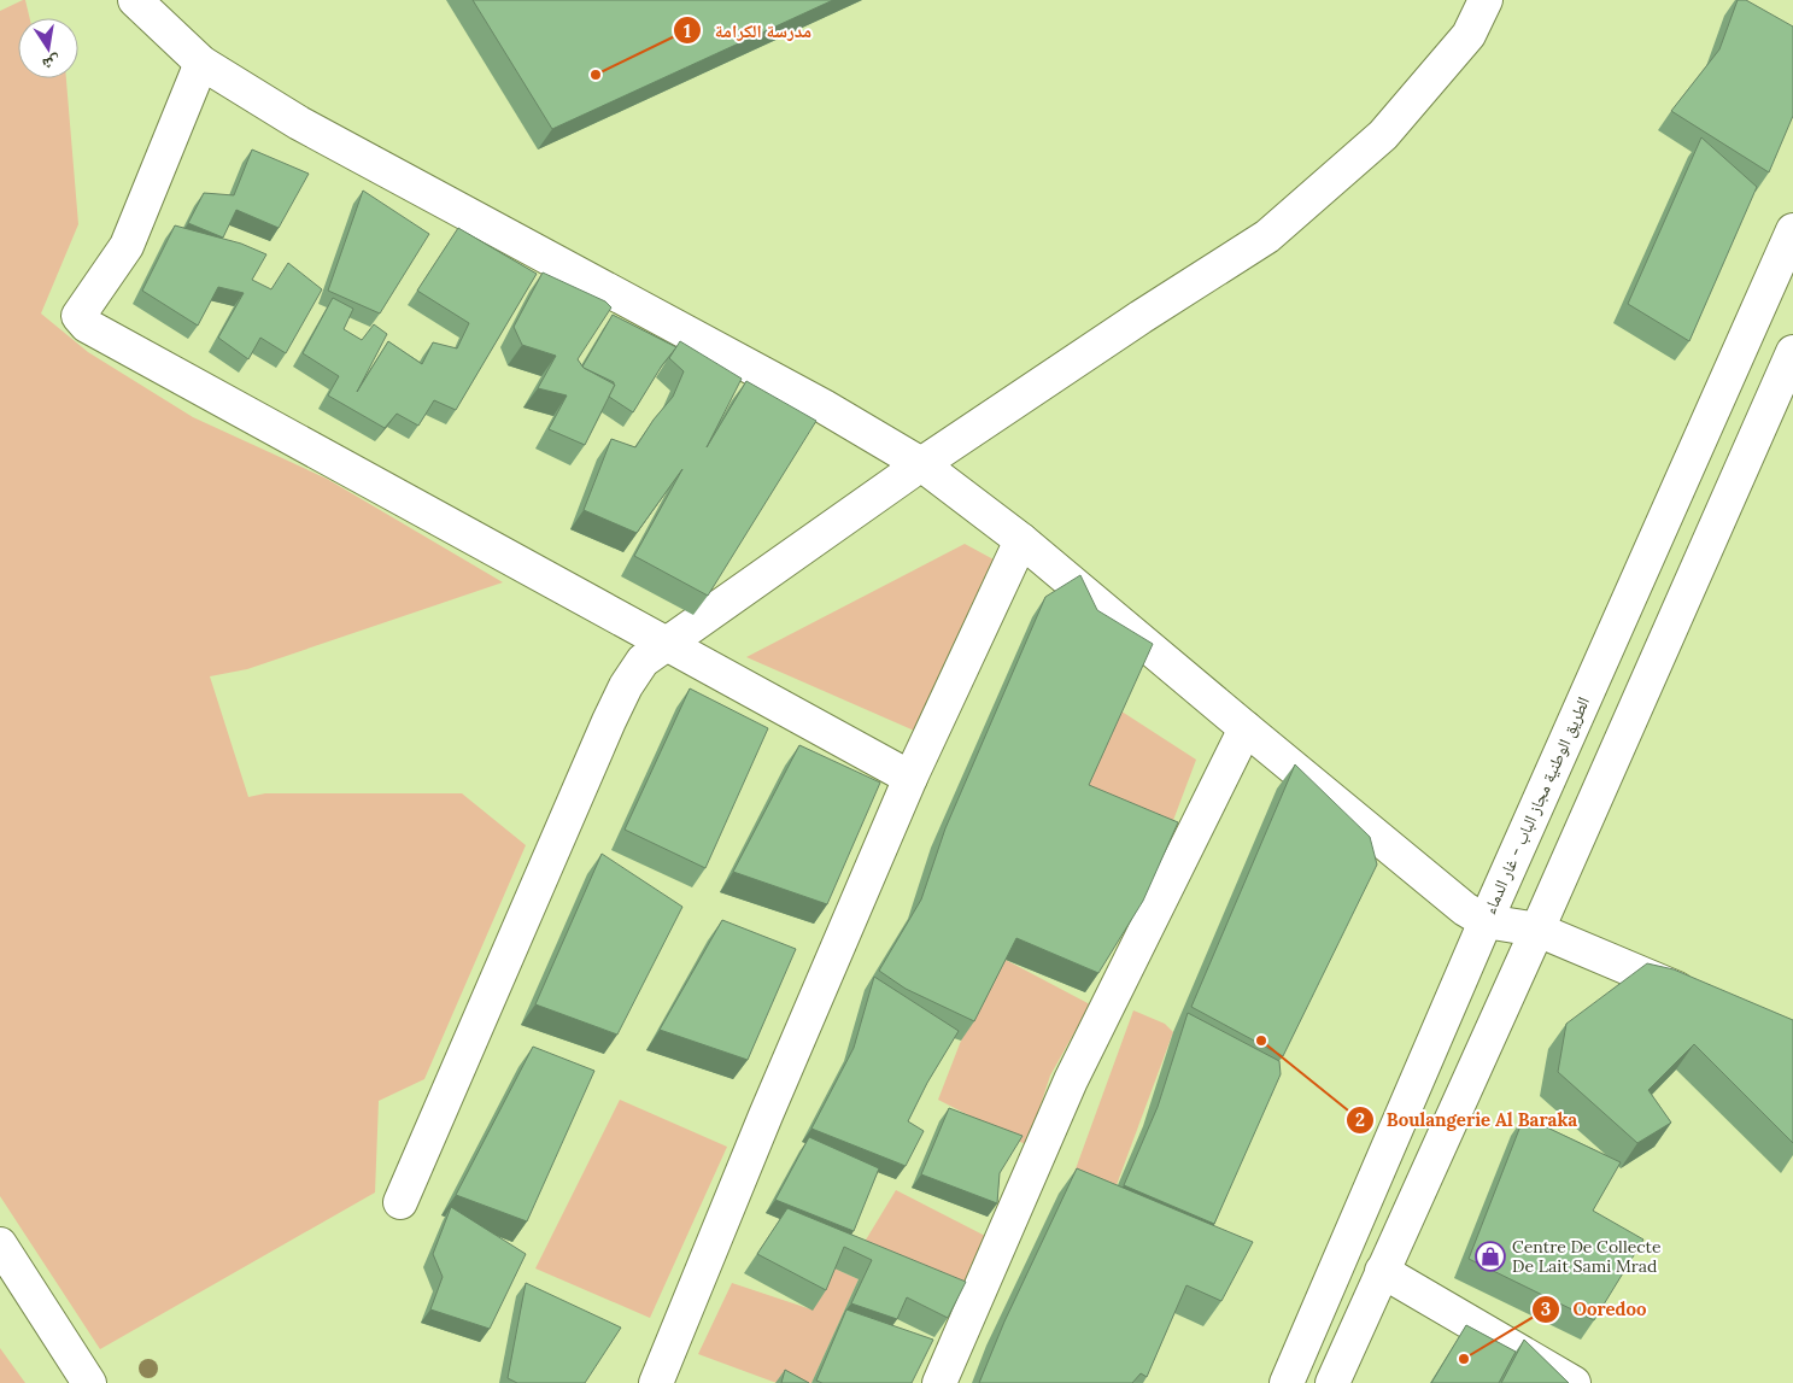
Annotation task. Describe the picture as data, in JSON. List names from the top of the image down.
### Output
{
  "streets": {
    "street": ["الطريق الوطنية مجاز الباب - غار الدماء"]
  },
  "places": {
    "other": ["مدرسة الكرامة", "Boulangerie Al Baraka", "Ooredoo"],
    "shop": ["Centre De Collecte De Lait Sami Mrad"]
  },
  "north": "bottom"
}
